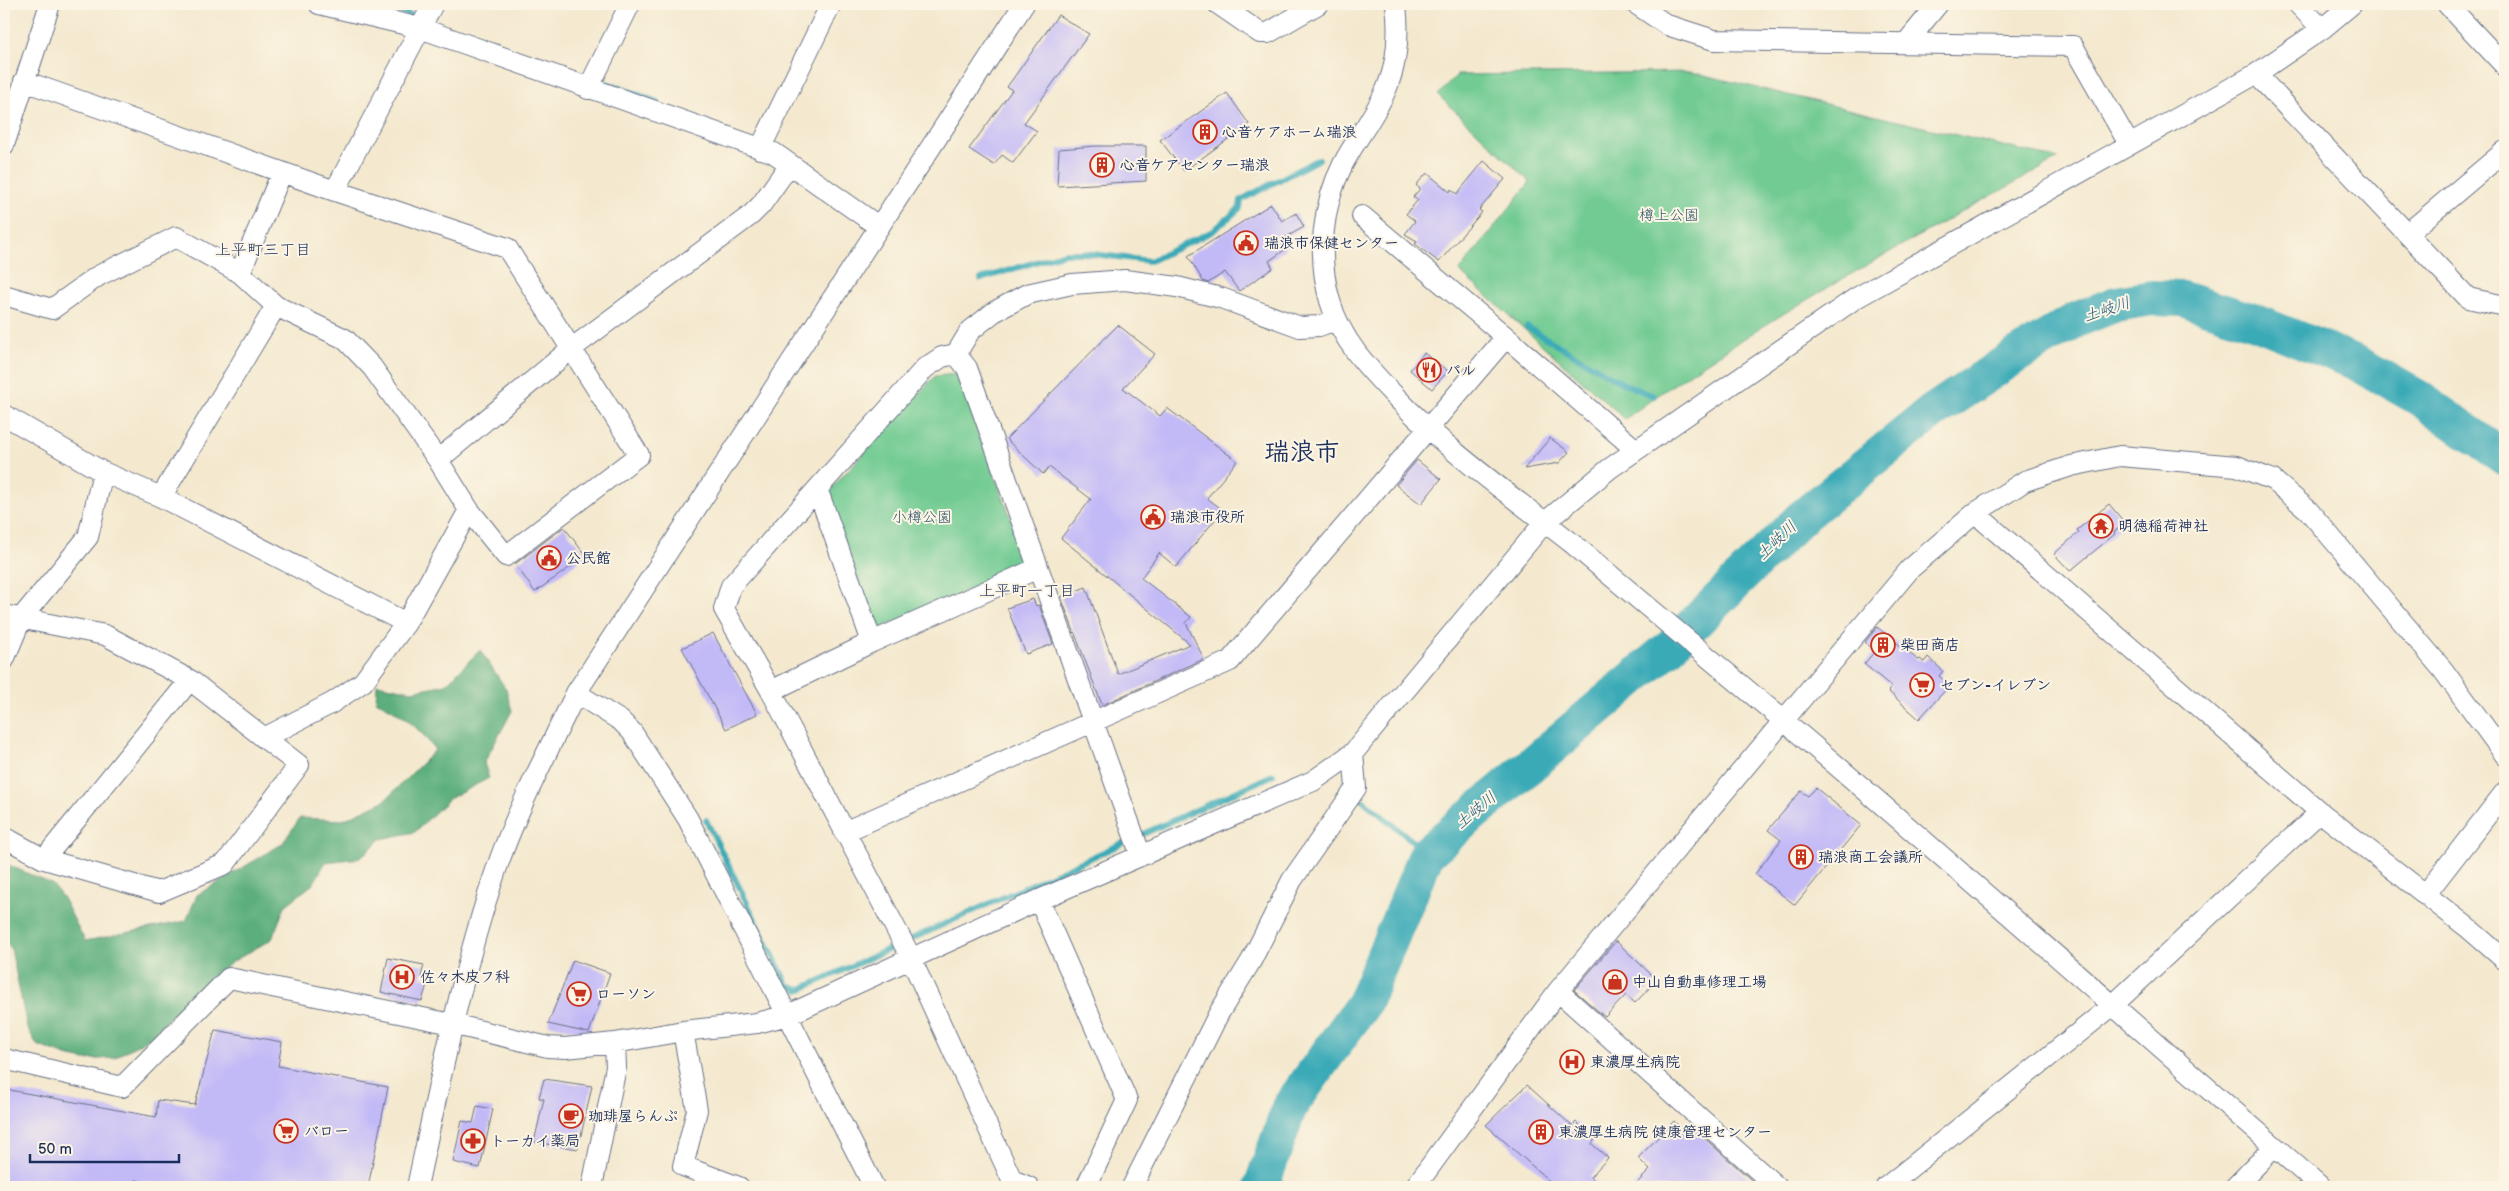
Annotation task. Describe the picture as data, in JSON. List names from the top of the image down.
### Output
{
  "districts": ["上平町三丁目", "瑞浪市", "上平町一丁目"],
  "water": ["土岐川"],
  "parks": ["樽上公園", "小樽公園"],
  "places": {
    "building": [
      "心音ケアホーム瑞浪",
      "心音ケアセンター瑞浪",
      "柴田商店",
      "瑞浪商工会議所",
      "東濃厚生病院 健康管理センター"
    ],
    "public building": ["瑞浪市保健センター", "瑞浪市役所", "公民館"],
    "restaurant": ["パル"],
    "temple": ["明徳稲荷神社"],
    "supermarket": ["セブン-イレブン", "ローソン", "バロー"],
    "hospital": ["佐々木皮フ科", "東濃厚生病院"],
    "shop": ["中山自動車修理工場"],
    "cafe": ["珈琲屋らんぷ"],
    "pharmacy": ["トーカイ薬局"]
  },
  "scale_bar": "50 m"
}
